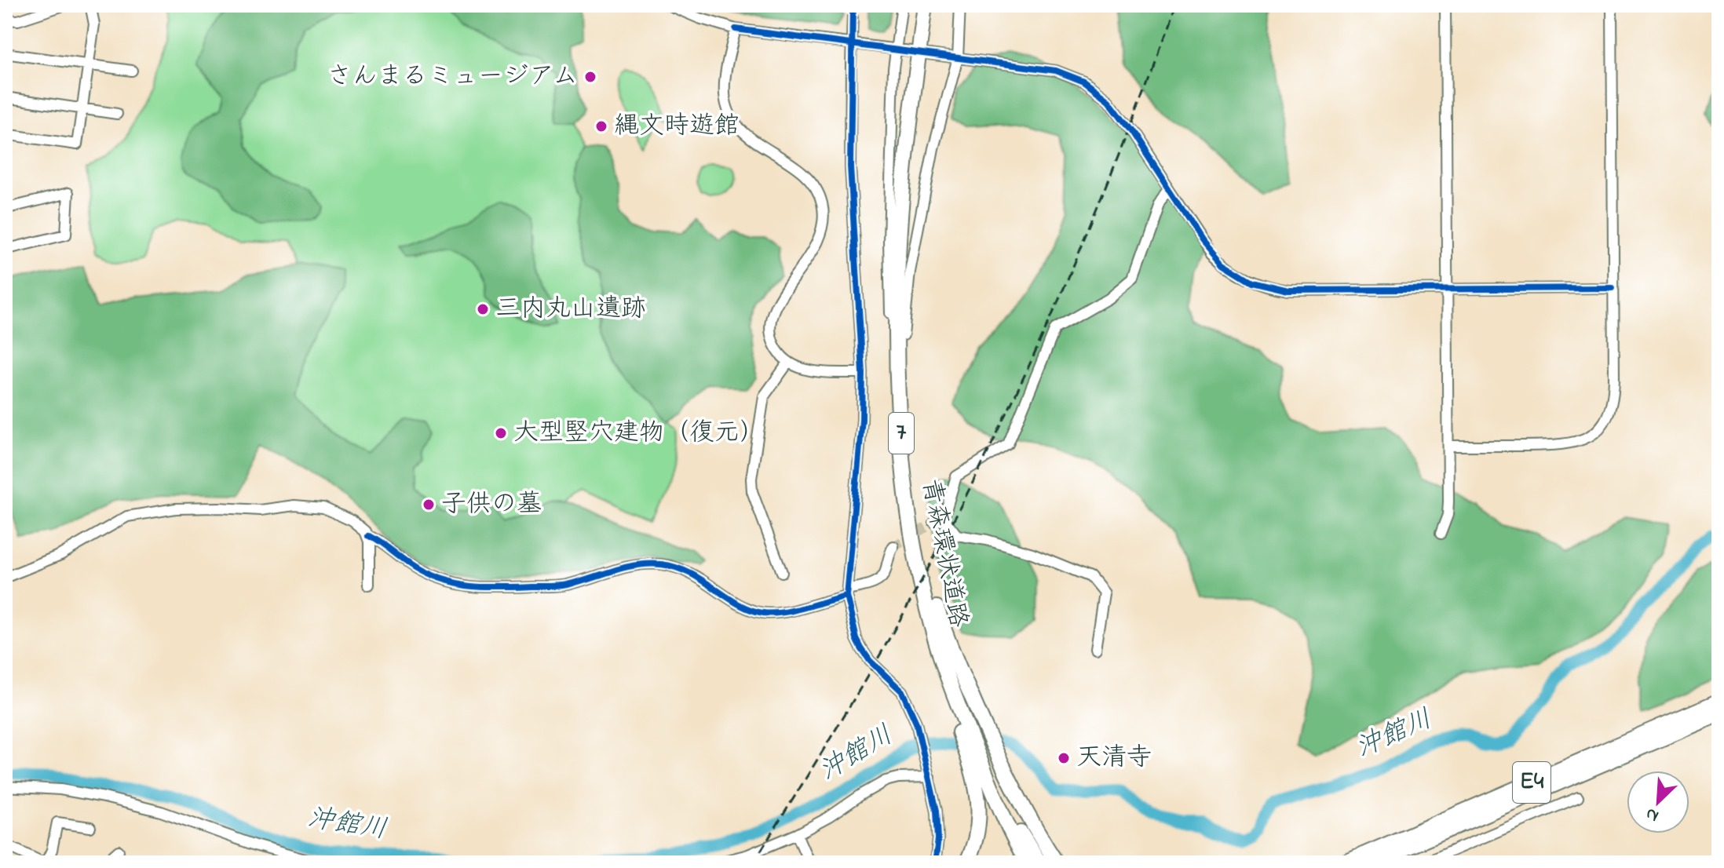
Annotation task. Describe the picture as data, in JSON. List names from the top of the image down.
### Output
{
  "streets": {
    "highway": ["7", "青森環状道路", "E4"]
  },
  "water": ["沖館川"],
  "places": [
    "さんまるミュージアム",
    "縄文時遊館",
    "三内丸山遺跡",
    "大型竪穴建物（復元）",
    "子供の墓",
    "天清寺"
  ],
  "north": "bottom left"
}
